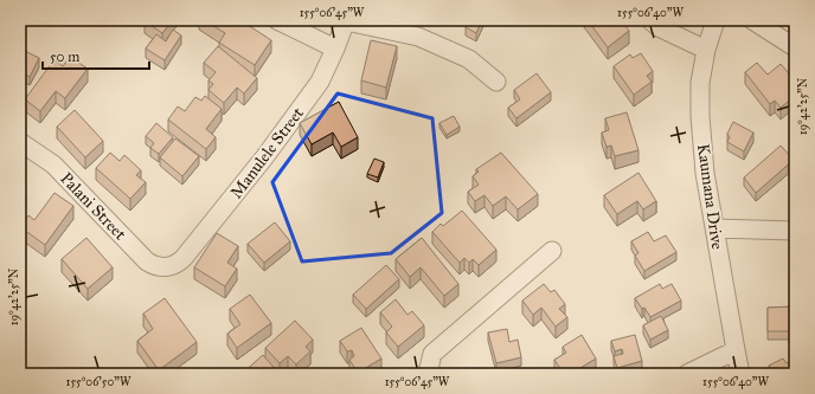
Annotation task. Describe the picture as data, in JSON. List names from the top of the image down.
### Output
{
  "streets": {
    "street": ["Manulele Street", "Kaumana Drive", "Palani Street"]
  },
  "crossings": [
    ["Manulele Street", "Palani Street"]
  ],
  "scale_bar": "50 m",
  "coordinates": [
    "155°06'45\"W",
    "155°06'40\"W",
    "19°42'25\"N",
    "155°06'50\"W"
  ]
}
